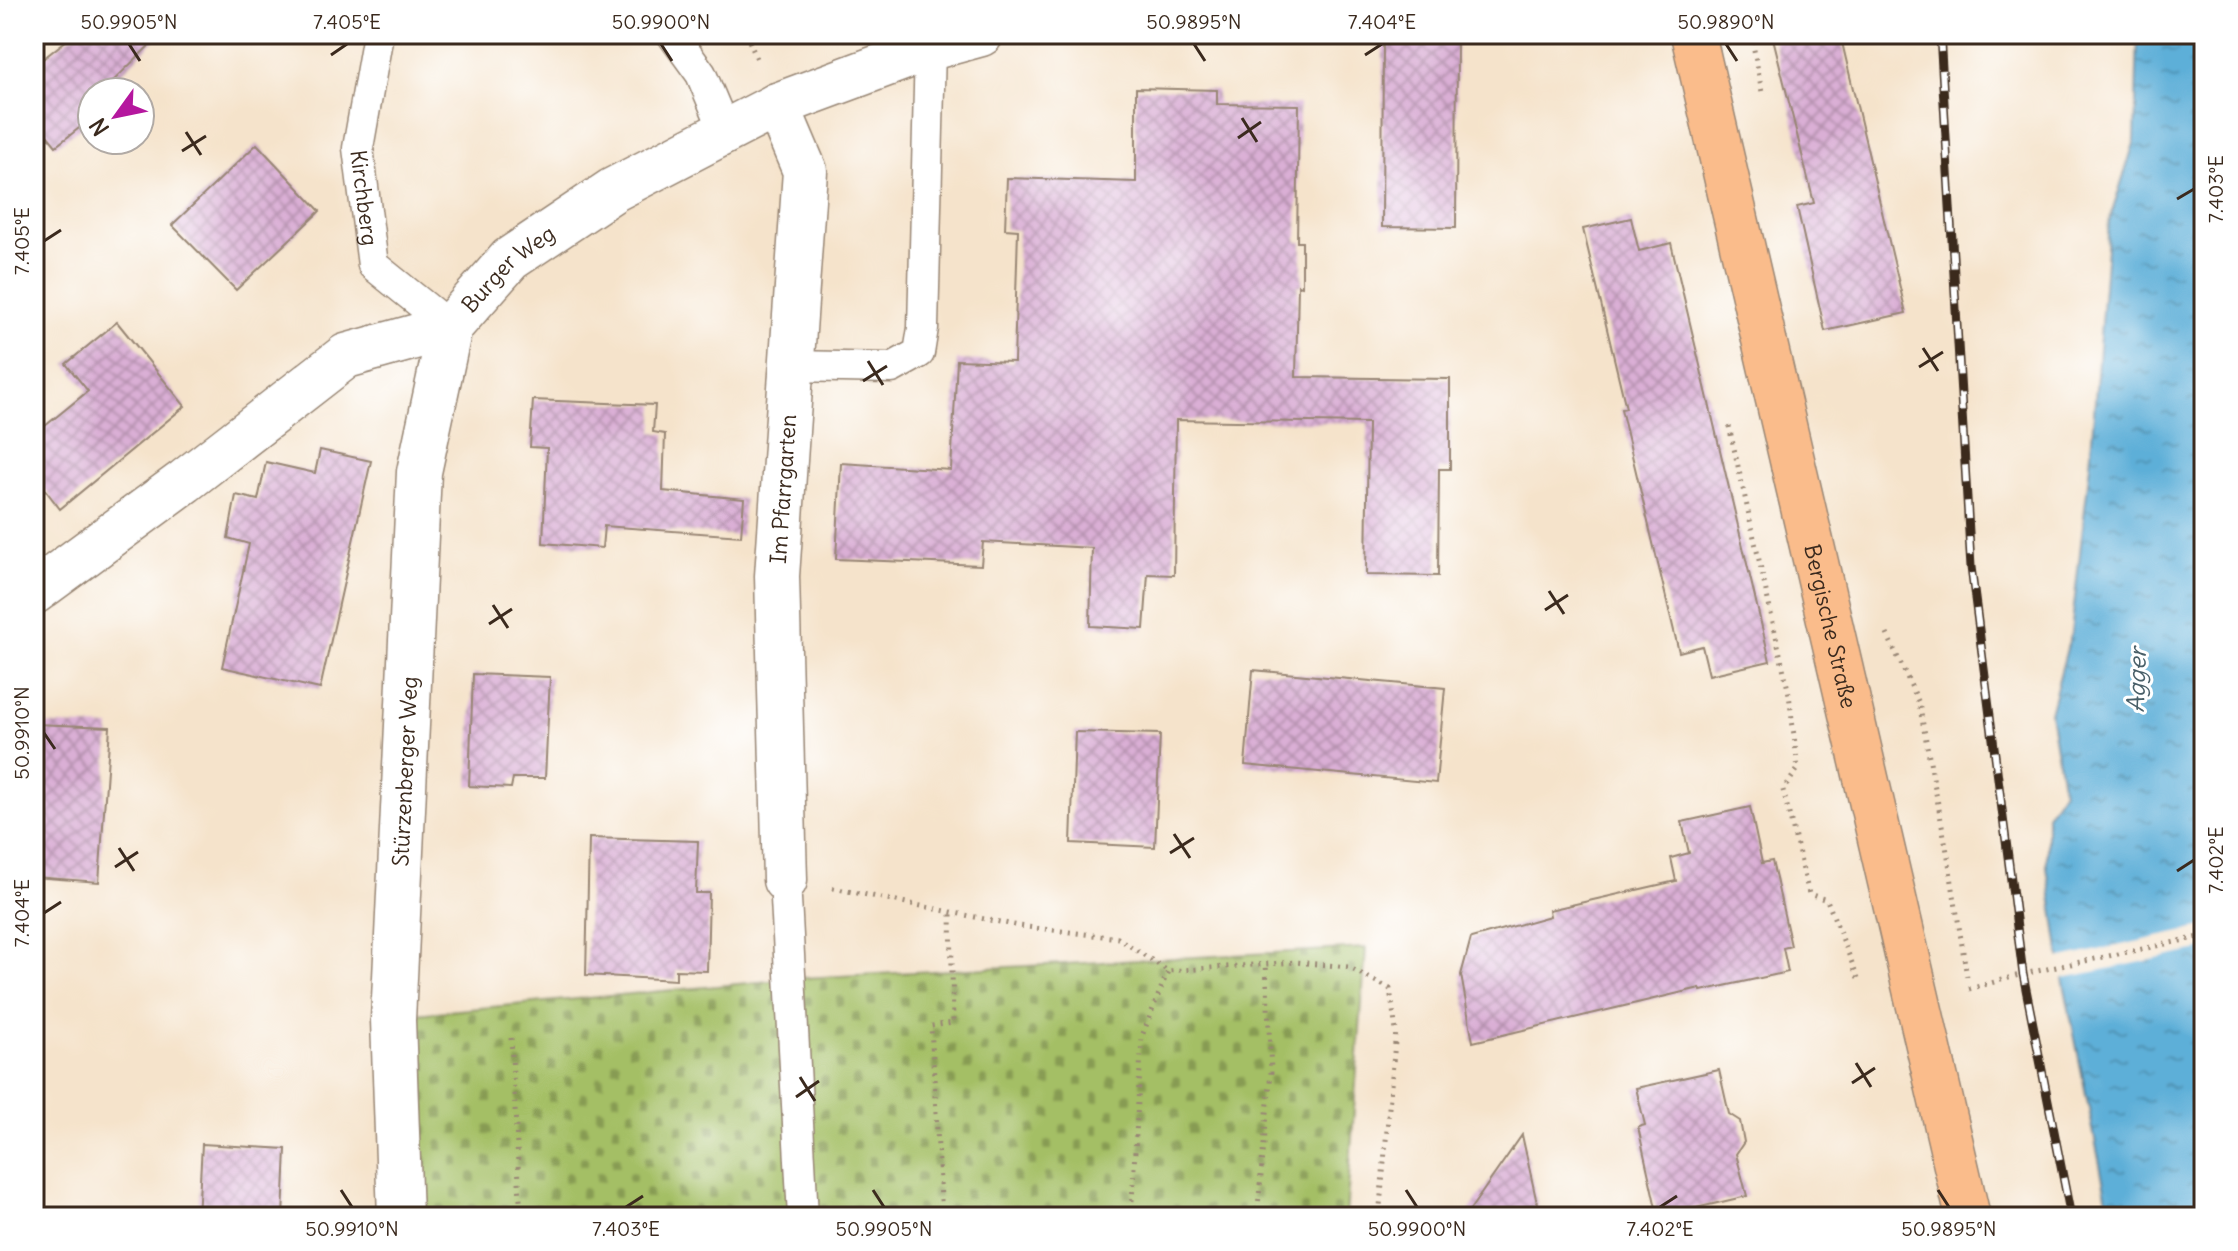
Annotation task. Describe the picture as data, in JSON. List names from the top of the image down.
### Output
{
  "streets": {
    "main road": ["Bergische Straße"],
    "street": ["Burger Weg", "Im Pfarrgarten", "Stürzenberger Weg"],
    "lane": ["Kirchberg"]
  },
  "crossings": [
    ["Kirchberg", "Burger Weg"],
    ["Kirchberg", "Stürzenberger Weg"],
    ["Burger Weg", "Im Pfarrgarten"],
    ["Burger Weg", "Stürzenberger Weg"]
  ],
  "water": ["Agger"],
  "north": "bottom left",
  "coordinates": [
    "50.9905°N",
    "7.405°E",
    "50.9900°N",
    "50.9895°N",
    "7.404°E",
    "50.9890°N",
    "7.403°E",
    "50.9910°N",
    "7.402°E"
  ]
}
